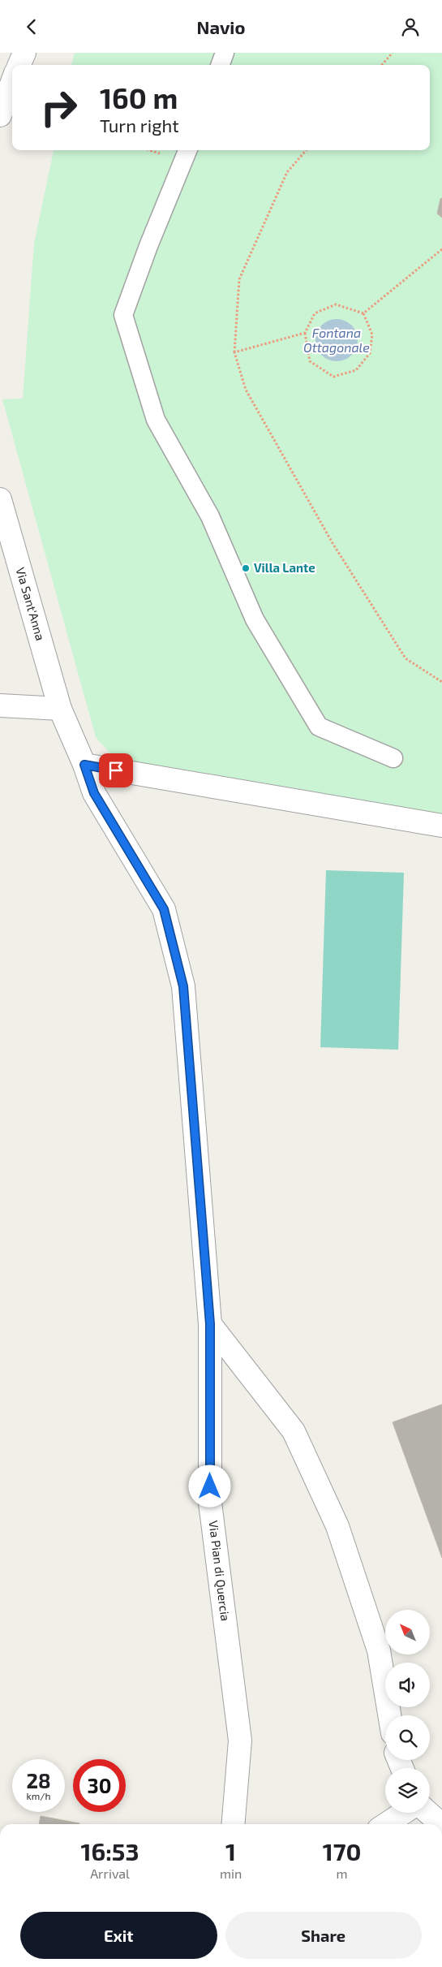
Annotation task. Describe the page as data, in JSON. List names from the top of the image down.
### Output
{
  "streets": {
    "street": ["Via Sant'Anna", "Via Pian di Quercia"]
  },
  "crossings": [
    ["Via Sant'Anna", "Via Pian di Quercia"]
  ],
  "water": ["Fontana Ottagonale"],
  "places": ["Villa Lante"],
  "north": "top left",
  "page": {
    "header": "Navio",
    "turn": ["160 m", "Turn right"],
    "speed": "28 km/h",
    "limit": "30",
    "eta": [
      "16:53",
      "Arrival",
      "1",
      "min",
      "170",
      "m"
    ],
    "buttons": ["Exit", "Share"]
  }
}
